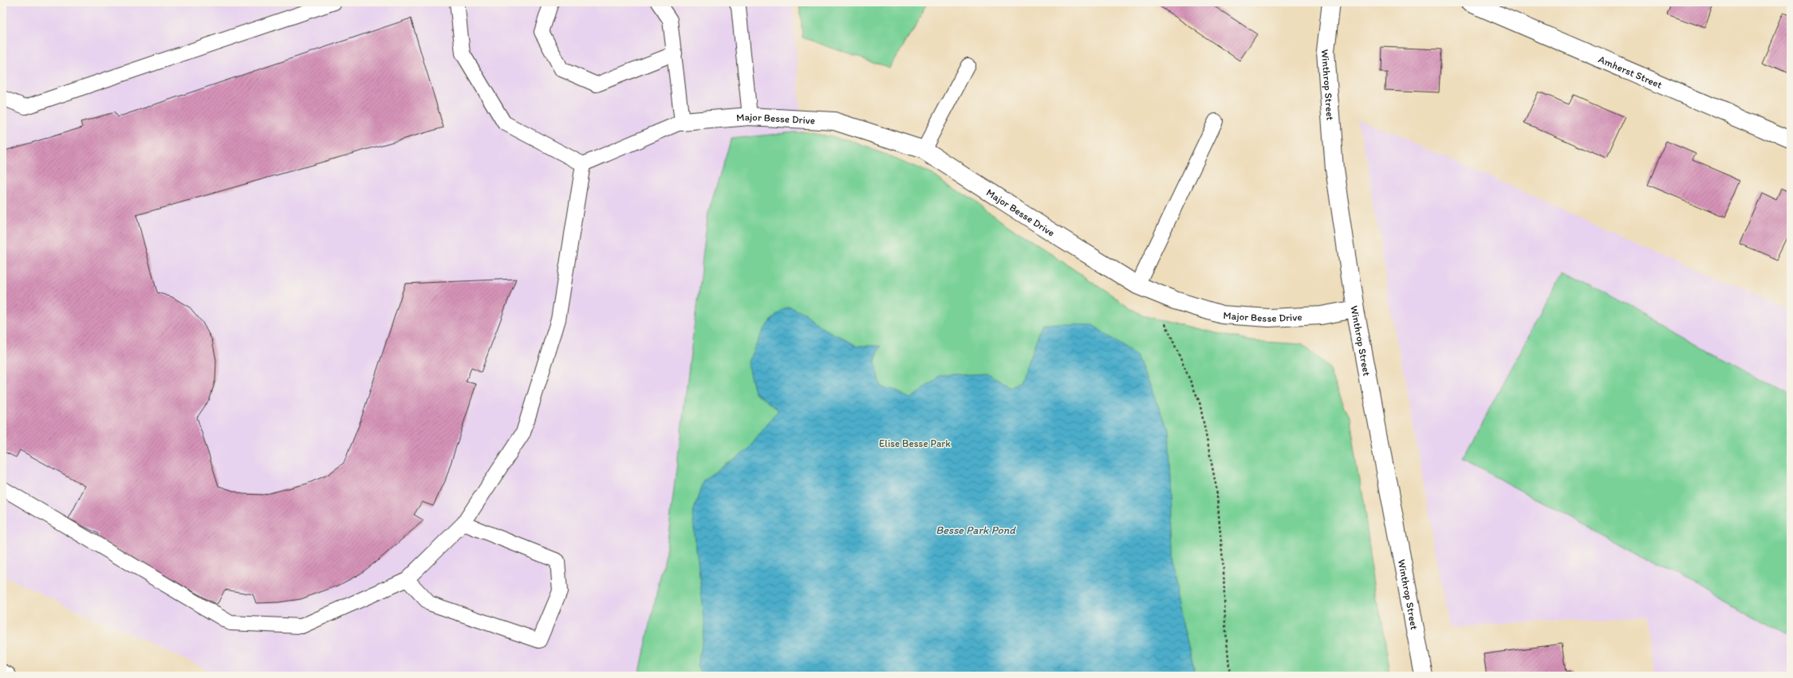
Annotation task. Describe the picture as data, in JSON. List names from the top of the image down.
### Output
{
  "streets": {
    "main road": ["Amherst Street", "Winthrop Street", "Major Besse Drive"]
  },
  "crossings": [
    ["Winthrop Street", "Major Besse Drive"]
  ],
  "water": ["Besse Park Pond"],
  "parks": ["Elise Besse Park"]
}
